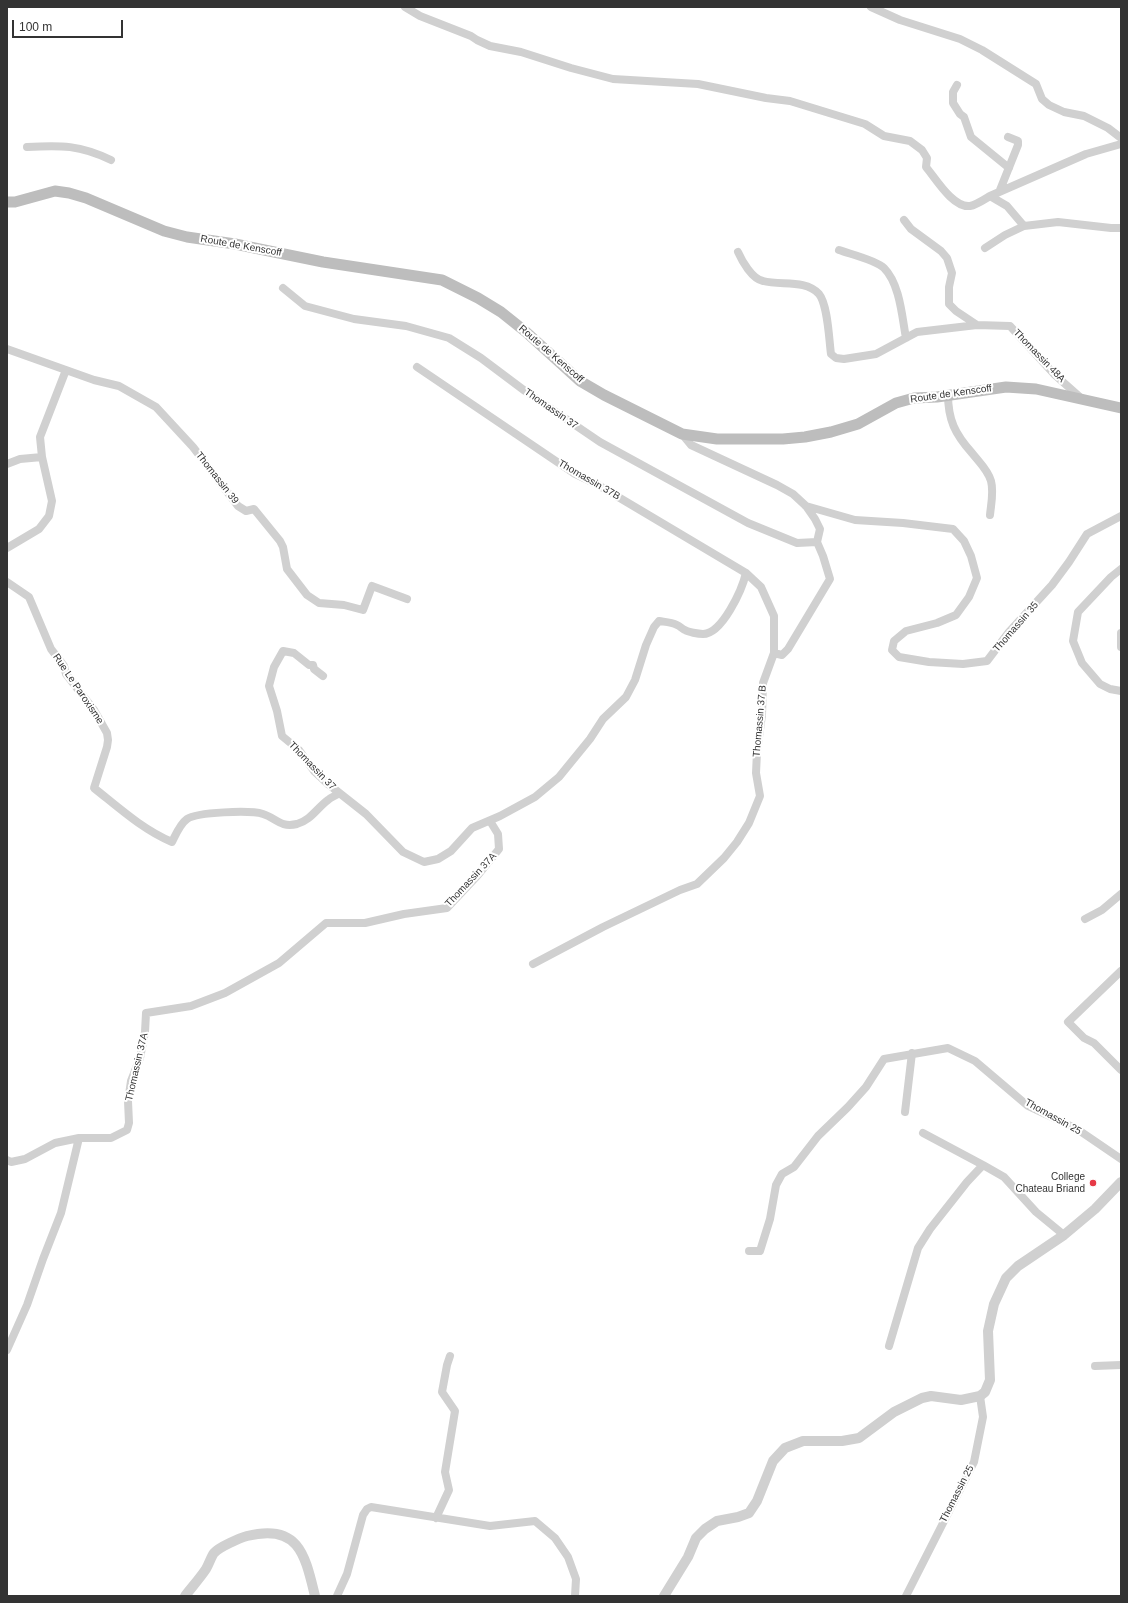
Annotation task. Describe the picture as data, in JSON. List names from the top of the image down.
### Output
{
  "streets": {
    "main road": ["Route de Kenscoff"],
    "street": [
      "Thomassin 48A",
      "Thomassin 37",
      "Thomassin 39",
      "Thomassin 37B",
      "Thomassin 35",
      "Rue Le Paroxisme",
      "Thomassin 37 B",
      "Thomassin 37A",
      "Thomassin 25"
    ]
  },
  "crossings": [
    ["Route de Kenscoff", "Thomassin 48A"],
    ["Thomassin 37", "Rue Le Paroxisme"],
    ["Thomassin 37", "Thomassin 37A"]
  ],
  "places": ["College Chateau Briand"],
  "scale_bar": "100 m"
}
